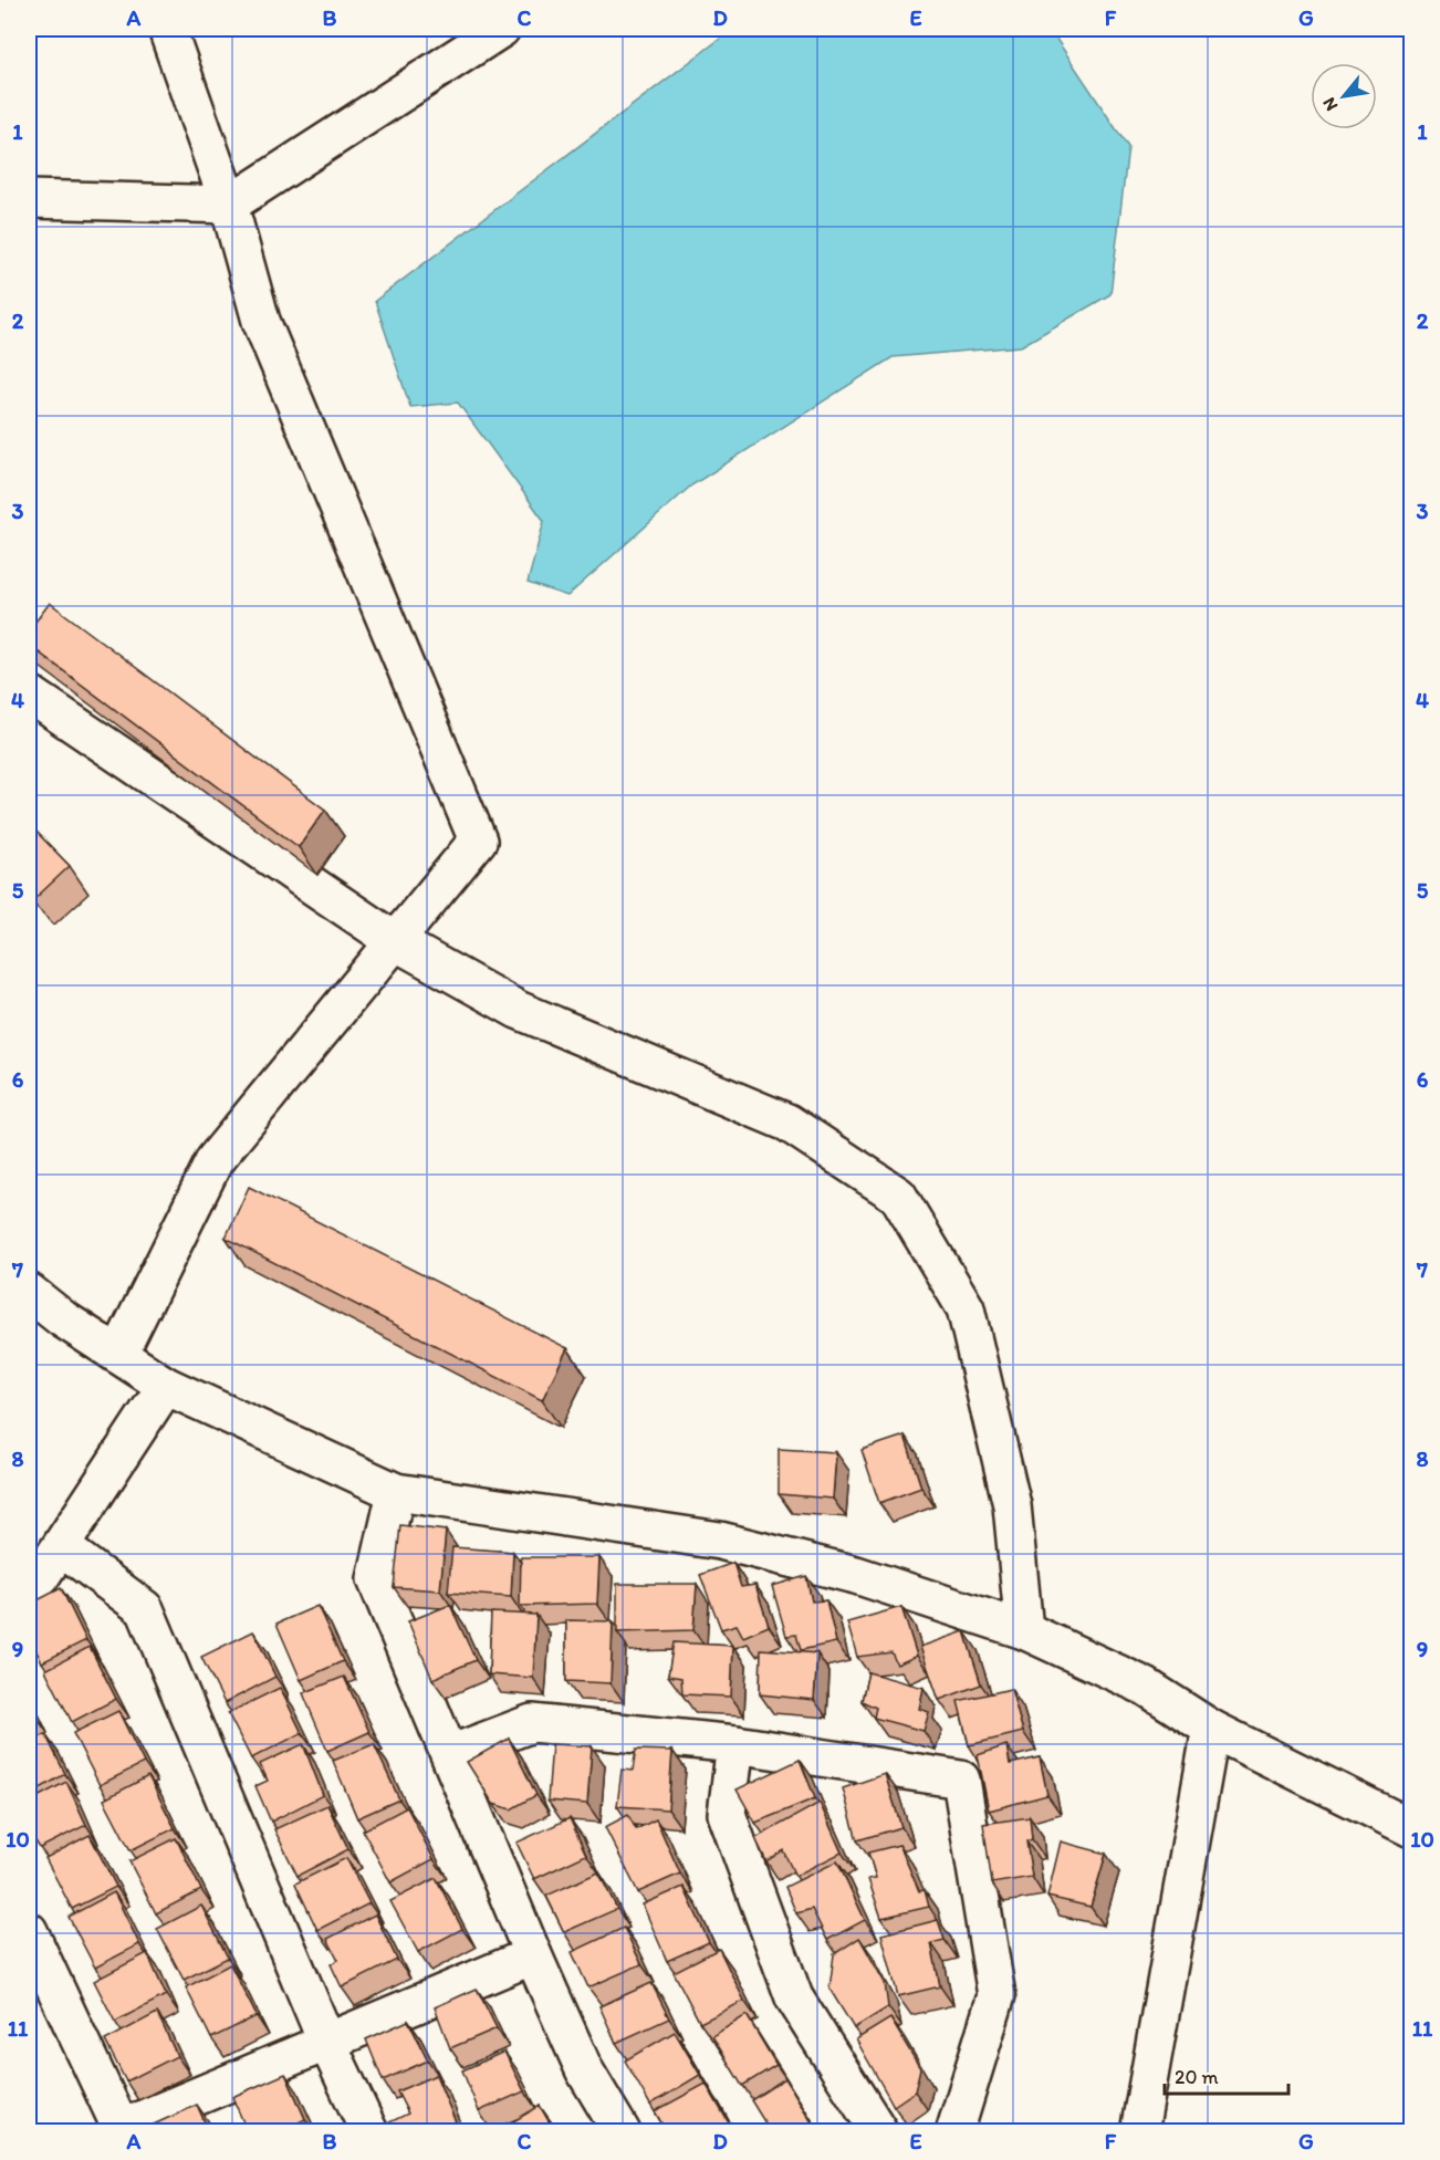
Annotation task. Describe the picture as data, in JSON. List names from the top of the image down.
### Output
{
  "scale_bar": "20 m",
  "north": "bottom left",
  "grid": {
    "columns": [
      "A",
      "B",
      "C",
      "D",
      "E",
      "F",
      "G"
    ],
    "rows": [
      "1",
      "2",
      "3",
      "4",
      "5",
      "6",
      "7",
      "8",
      "9",
      "10",
      "11"
    ]
  }
}
